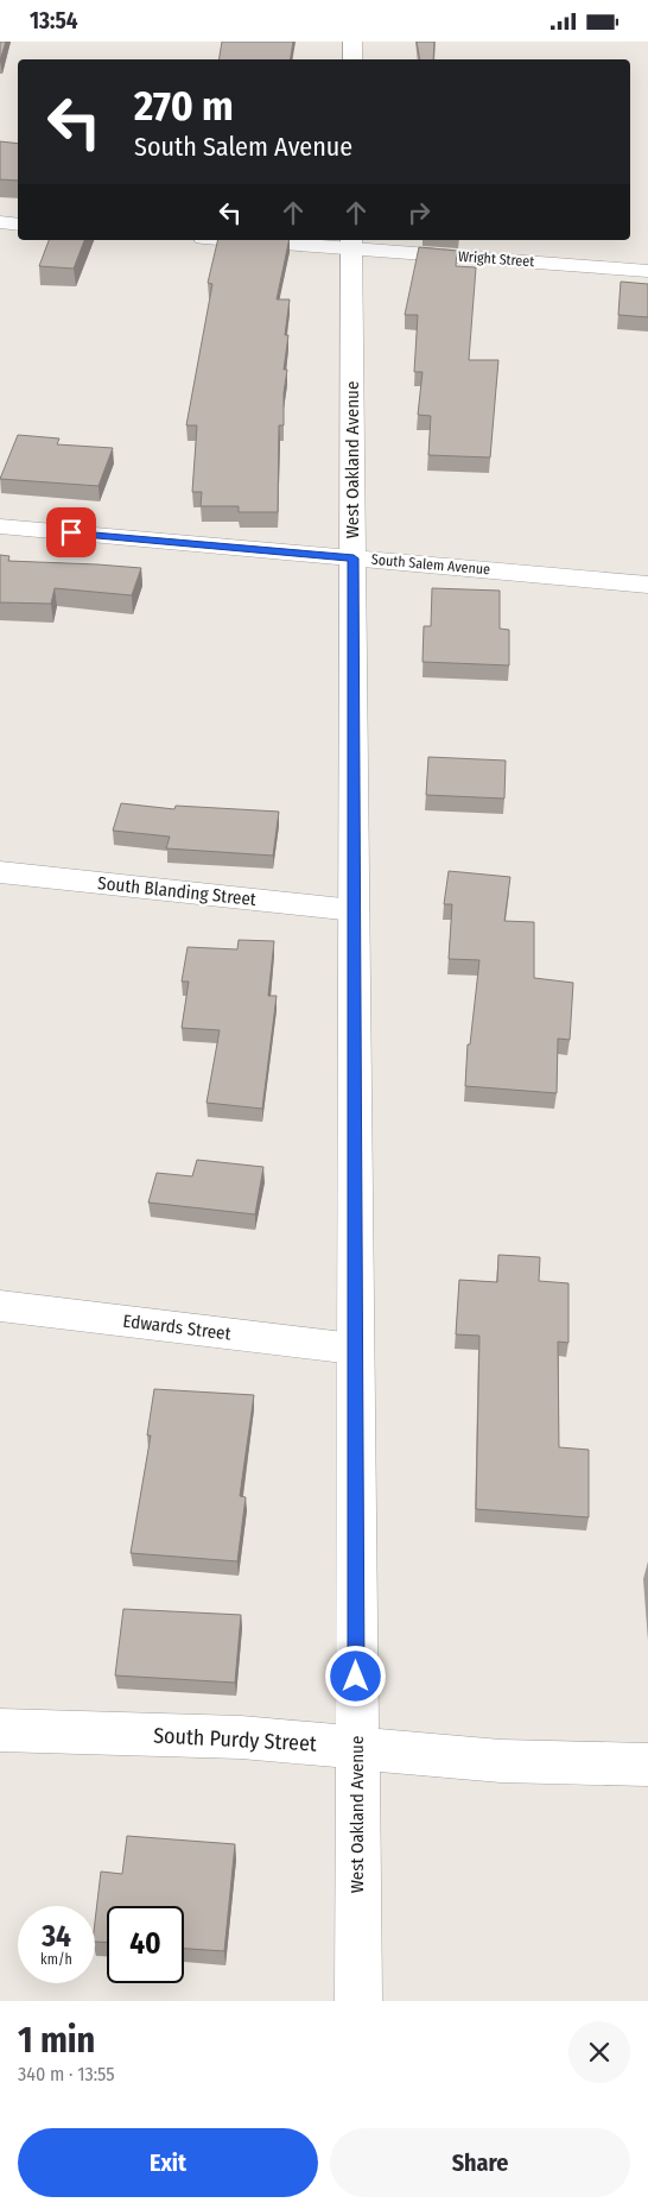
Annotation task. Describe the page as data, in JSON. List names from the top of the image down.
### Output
{
  "streets": {
    "street": [
      "Wright Street",
      "West Oakland Avenue",
      "South Salem Avenue",
      "South Blanding Street",
      "Edwards Street",
      "South Purdy Street"
    ]
  },
  "crossings": [
    ["Wright Street", "West Oakland Avenue"],
    ["West Oakland Avenue", "South Salem Avenue"],
    ["West Oakland Avenue", "South Blanding Street"],
    ["West Oakland Avenue", "Edwards Street"],
    ["West Oakland Avenue", "South Purdy Street"]
  ],
  "page": {
    "status": "13:54",
    "turn": ["270 m", "South Salem Avenue"],
    "speed": "34 km/h",
    "limit": "40",
    "heading": ["1 min", "340 m · 13:55"],
    "buttons": ["Exit", "Share"]
  }
}
